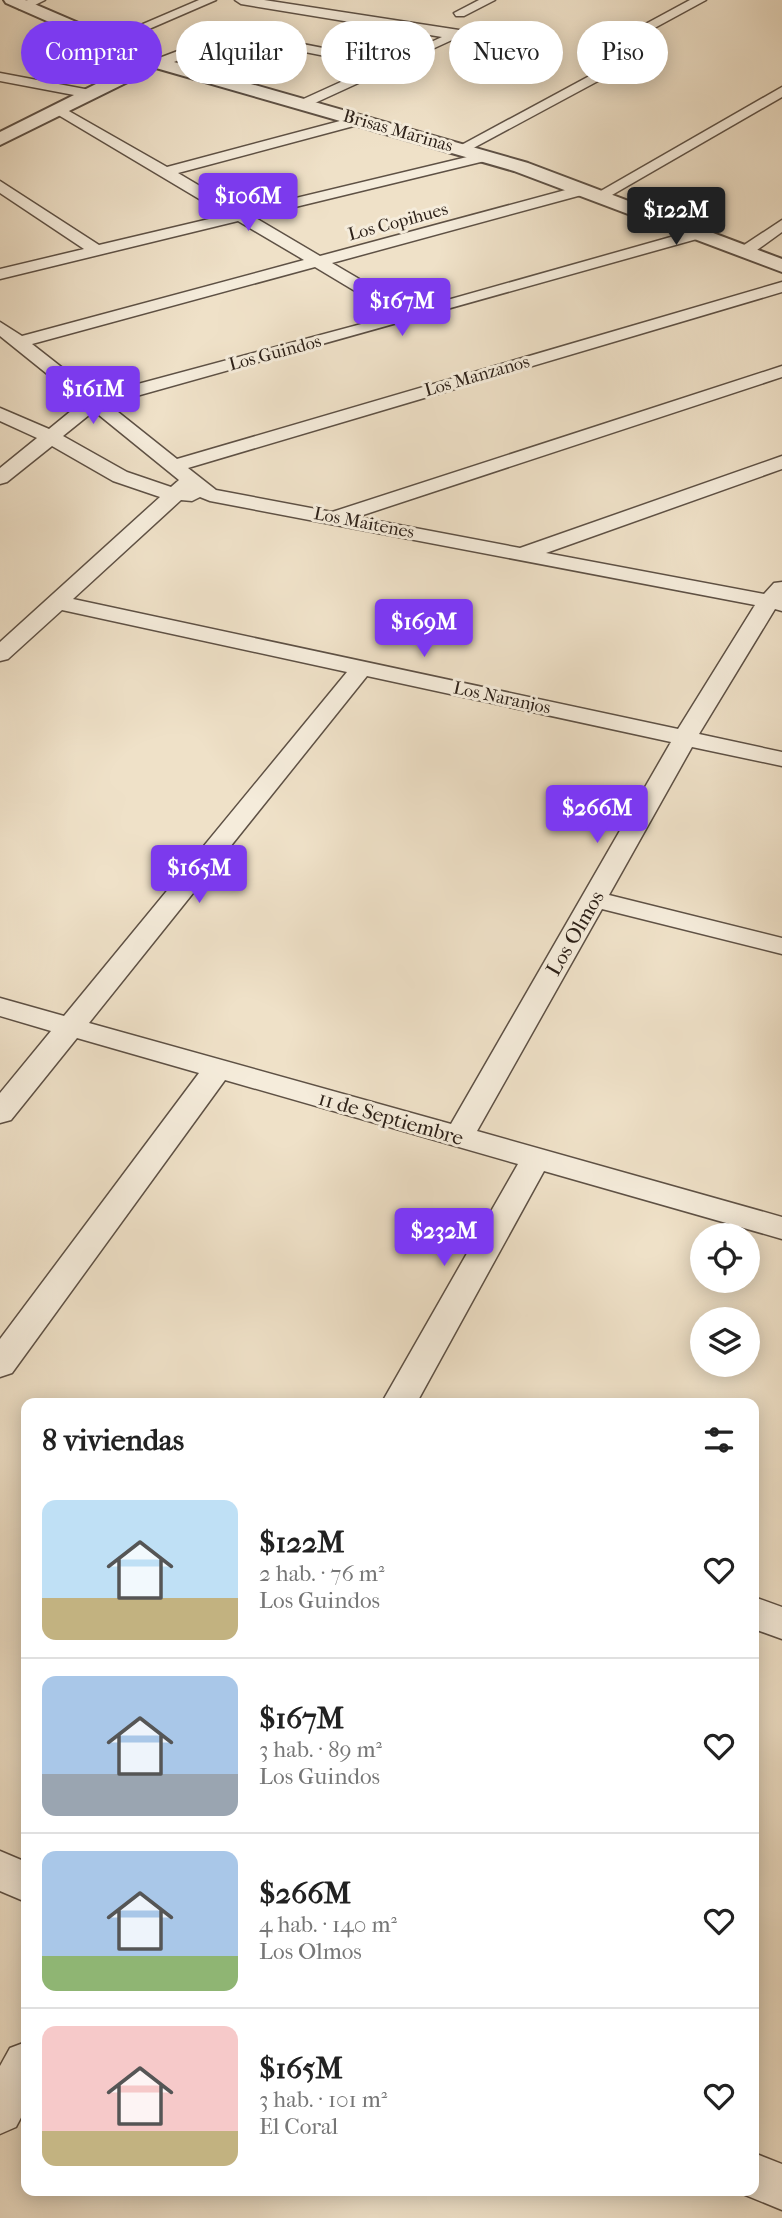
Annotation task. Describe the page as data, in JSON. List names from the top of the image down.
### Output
{
  "streets": {
    "street": [
      "Brisas Marinas",
      "Los Copihues",
      "Los Guindos",
      "Los Manzanos",
      "Los Maitenes",
      "Los Naranjos",
      "Los Olmos",
      "11 de Septiembre"
    ]
  },
  "crossings": [
    ["Brisas Marinas", "Los Copihues"],
    ["Brisas Marinas", "Los Guindos"],
    ["Los Maitenes", "Los Olmos"],
    ["Los Naranjos", "Los Olmos"],
    ["Los Olmos", "11 de Septiembre"]
  ],
  "page": {
    "chip": [
      "Comprar",
      "Alquilar",
      "Filtros",
      "Nuevo",
      "Piso"
    ],
    "price": [
      "$106M",
      "$122M",
      "$167M",
      "$161M",
      "$169M",
      "$266M",
      "$165M",
      "$232M"
    ],
    "heading": "8 viviendas",
    "list": [
      {
        "name": "$122M",
        "note": "2 hab. · 76 m² · Los Guindos"
      },
      {
        "name": "$167M",
        "note": "3 hab. · 89 m² · Los Guindos"
      },
      {
        "name": "$266M",
        "note": "4 hab. · 140 m² · Los Olmos"
      },
      {
        "name": "$165M",
        "note": "3 hab. · 101 m² · El Coral"
      }
    ]
  }
}
